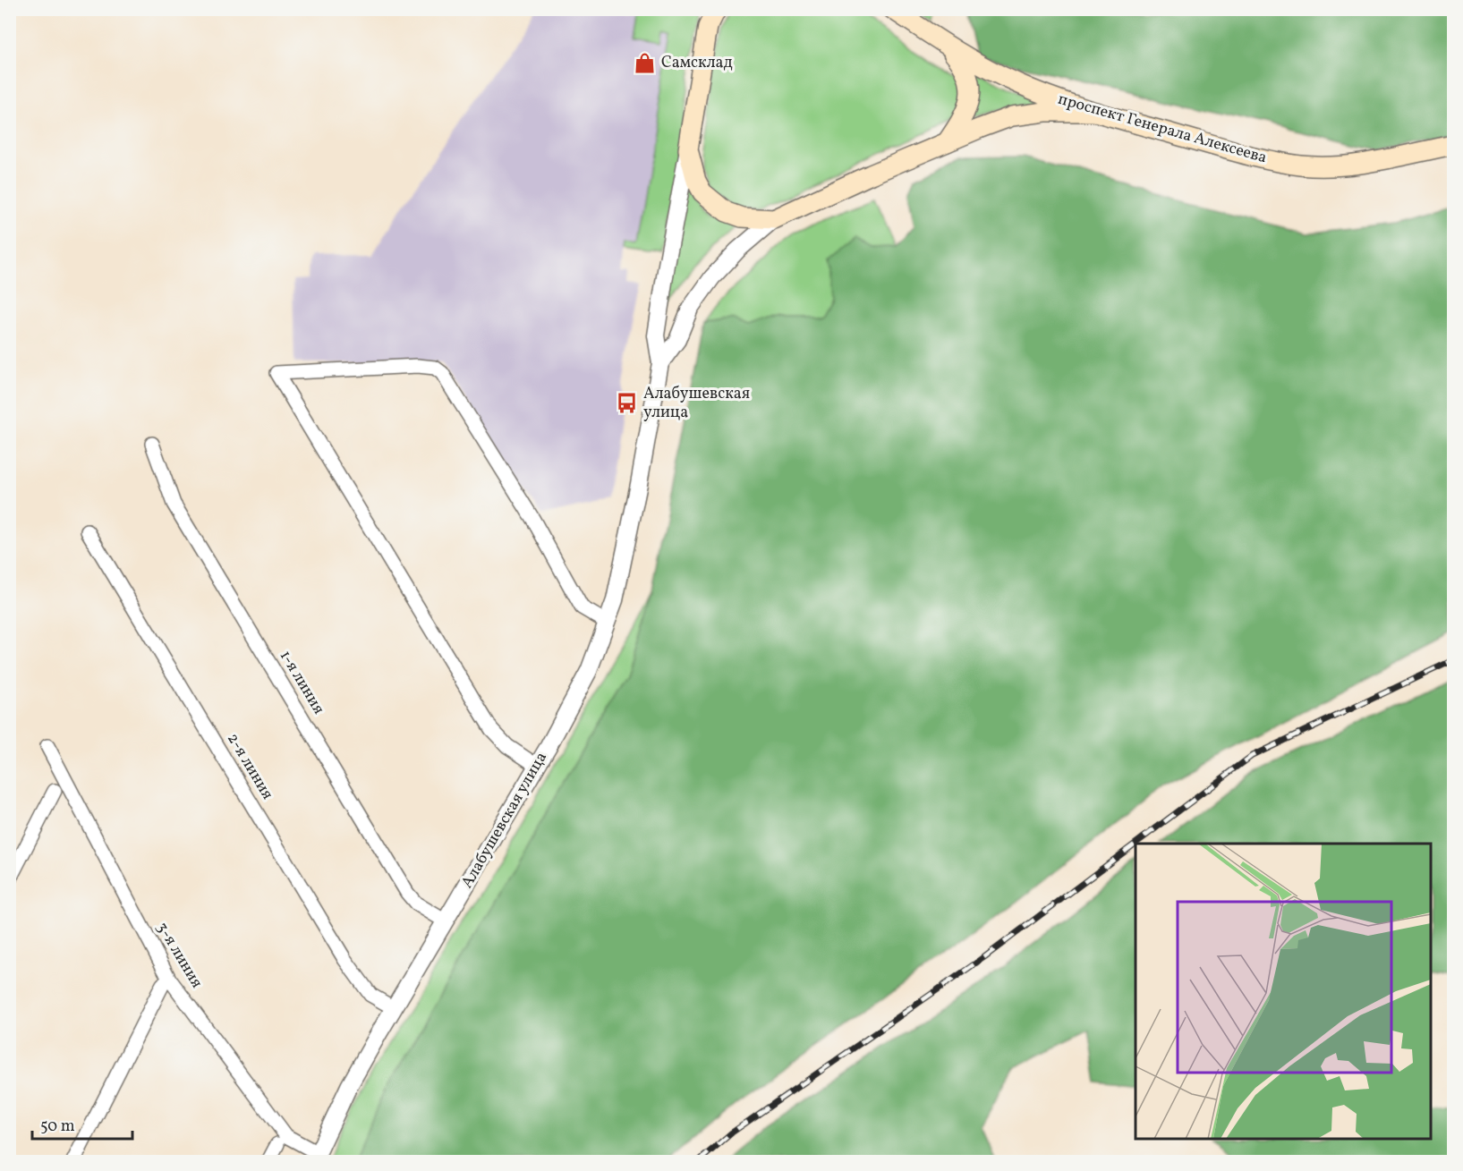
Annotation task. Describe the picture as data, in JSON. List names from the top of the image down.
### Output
{
  "streets": {
    "main road": ["проспект Генерала Алексеева", "Алабушевская улица"],
    "street": ["1-я линия", "2-я линия", "3-я линия"]
  },
  "crossings": [
    ["проспект Генерала Алексеева", "Алабушевская улица"],
    ["1-я линия", "Алабушевская улица"],
    ["2-я линия", "Алабушевская улица"],
    ["Алабушевская улица", "3-я линия"]
  ],
  "places": {
    "shop": ["Самсклад"],
    "bus stop": ["Алабушевская улица"]
  },
  "scale_bar": "50 m"
}
